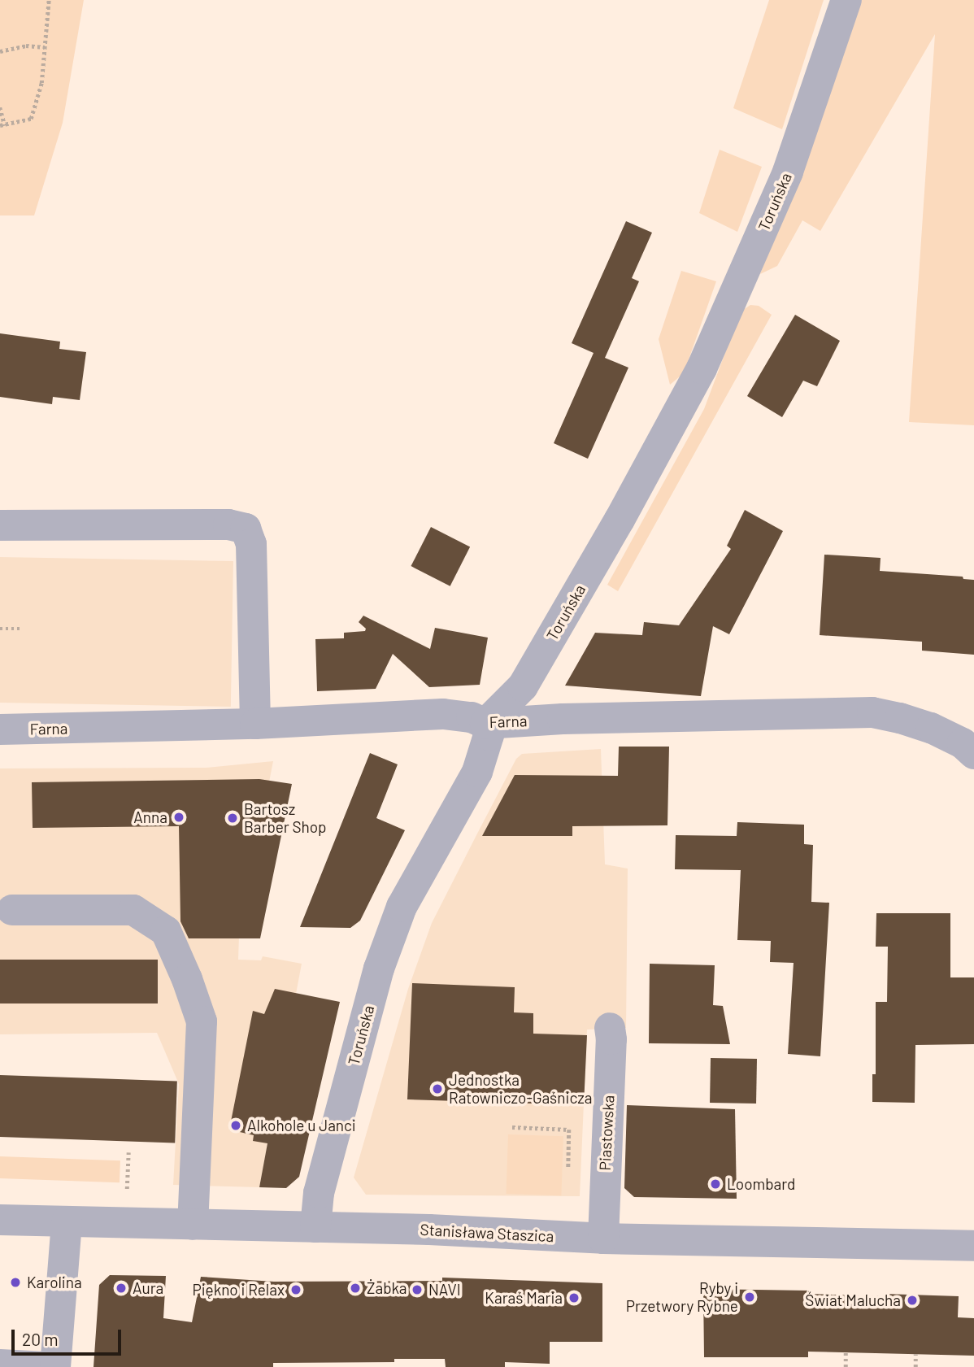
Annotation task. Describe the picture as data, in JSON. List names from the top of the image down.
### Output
{
  "streets": {
    "street": [
      "Toruńska",
      "Farna",
      "Piastowska",
      "Stanisława Staszica"
    ]
  },
  "crossings": [
    ["Toruńska", "Farna"],
    ["Toruńska", "Stanisława Staszica"],
    ["Piastowska", "Stanisława Staszica"]
  ],
  "places": [
    "Anna",
    "Bartosz Barber Shop",
    "Jednostka Ratowniczo-Gaśnicza",
    "Alkohole u Janci",
    "Loombard",
    "Karolina",
    "Aura",
    "Żabka",
    "Piękno i Relax",
    "NAVI",
    "Ryby i Przetwory Rybne",
    "Karaś Maria",
    "Świat Malucha"
  ],
  "scale_bar": "20 m"
}
